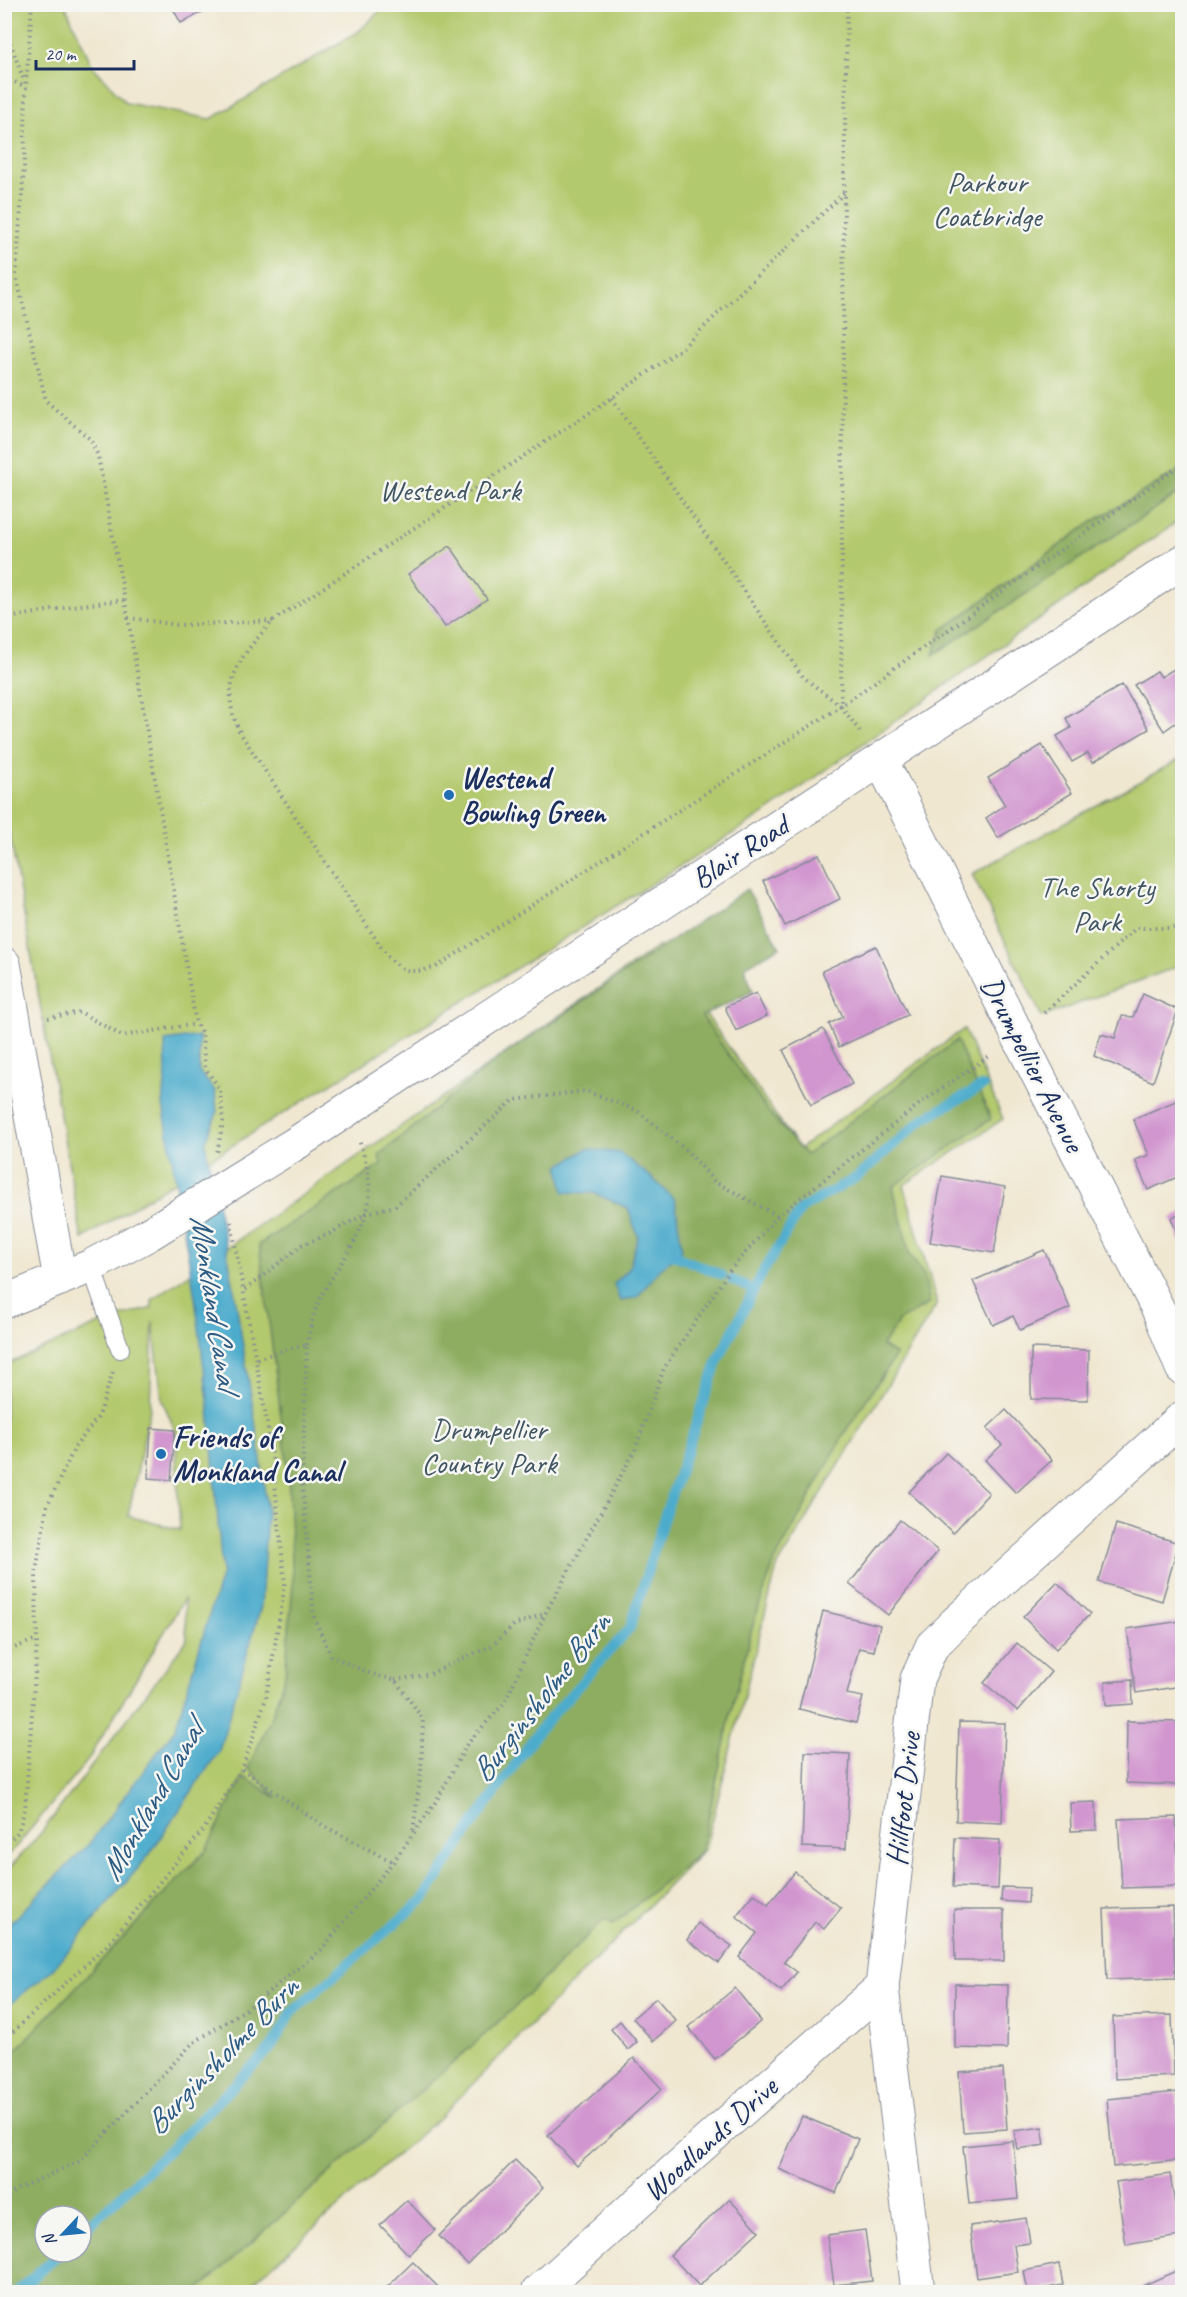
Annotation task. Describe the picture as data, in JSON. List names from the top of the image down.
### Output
{
  "streets": {
    "street": [
      "Blair Road",
      "Drumpellier Avenue",
      "Hillfoot Drive",
      "Woodlands Drive"
    ]
  },
  "crossings": [
    ["Blair Road", "Drumpellier Avenue"],
    ["Hillfoot Drive", "Woodlands Drive"]
  ],
  "water": ["Monkland Canal", "Burginsholme Burn"],
  "parks": [
    "Parkour Coatbridge",
    "Westend Park",
    "The Shorty Park",
    "Drumpellier Country Park"
  ],
  "places": ["Westend Bowling Green", "Friends of Monkland Canal"],
  "scale_bar": "20 m",
  "north": "bottom left"
}
